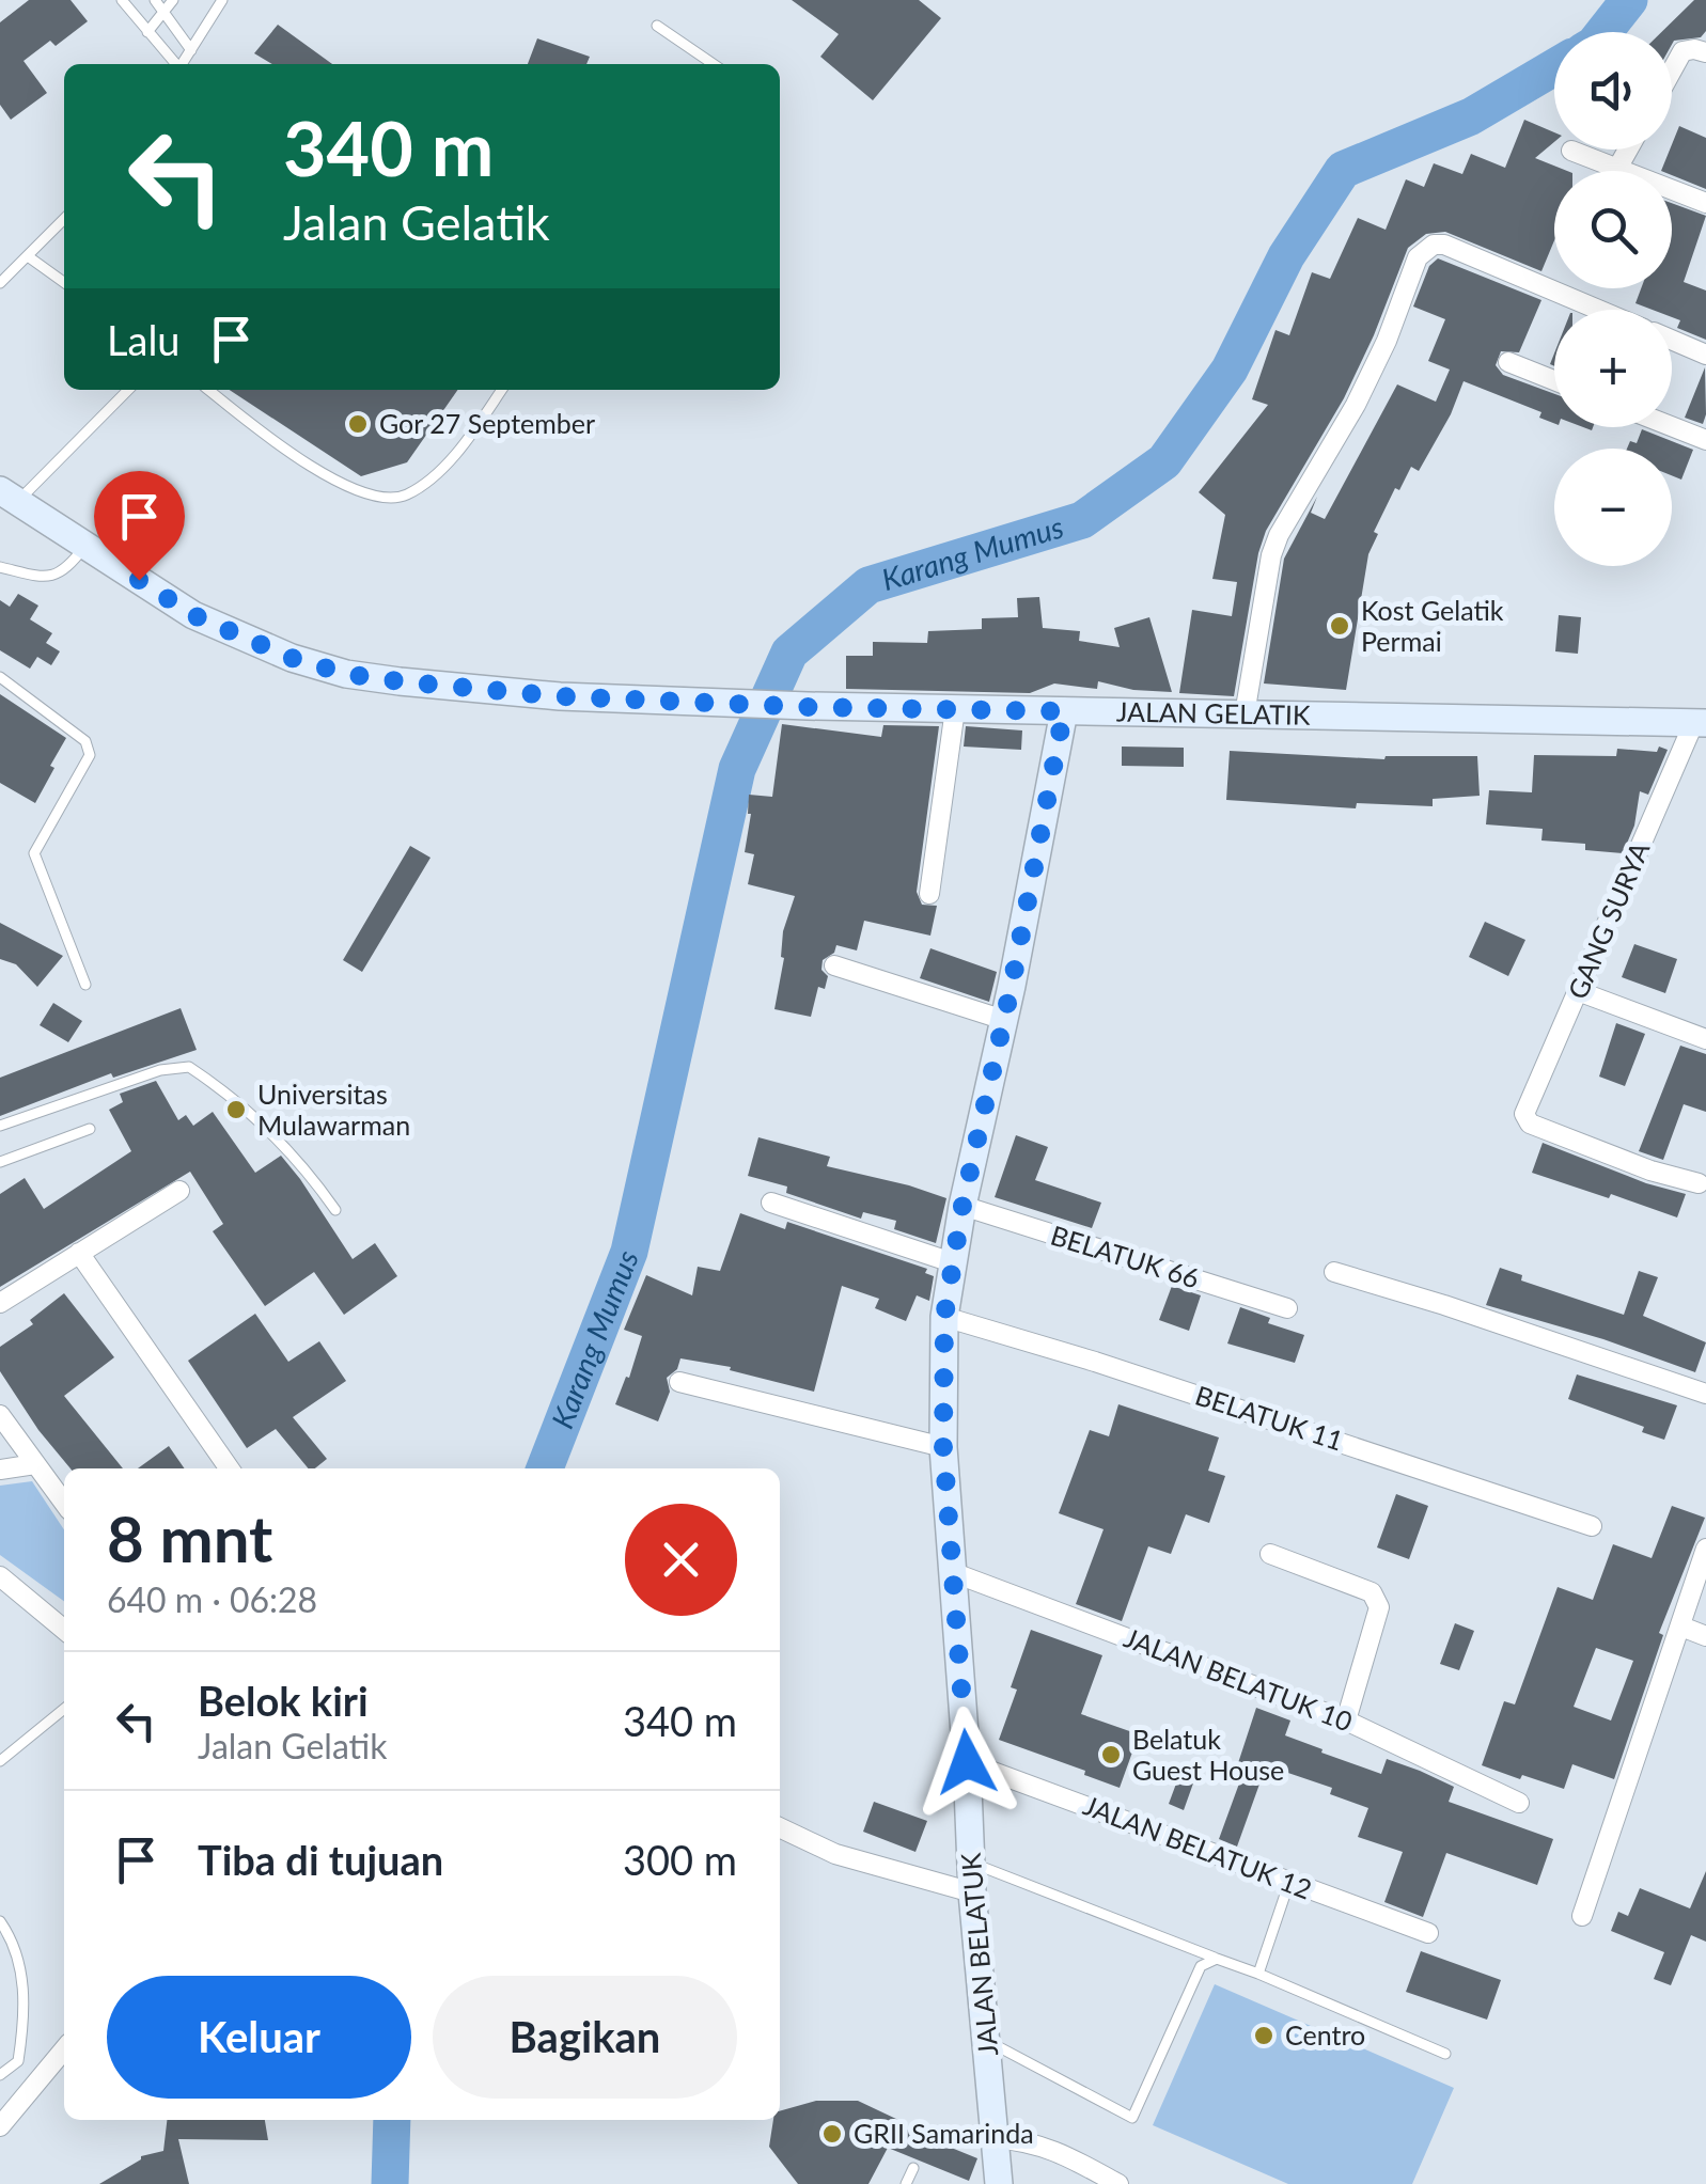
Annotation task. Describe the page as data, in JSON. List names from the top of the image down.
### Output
{
  "streets": {
    "street": [
      "JALAN GELATIK",
      "GANG SURYA",
      "BELATUK 66",
      "BELATUK 11",
      "JALAN BELATUK 10",
      "JALAN BELATUK 12",
      "JALAN BELATUK"
    ]
  },
  "crossings": [
    ["JALAN GELATIK", "GANG SURYA"],
    ["JALAN GELATIK", "JALAN BELATUK"],
    ["BELATUK 66", "JALAN BELATUK"],
    ["BELATUK 11", "JALAN BELATUK"],
    ["JALAN BELATUK 10", "JALAN BELATUK"],
    ["JALAN BELATUK 12", "JALAN BELATUK"]
  ],
  "water": ["Karang Mumus"],
  "places": [
    "Gor 27 September",
    "Kost Gelatik Permai",
    "Universitas Mulawarman",
    "Belatuk Guest House",
    "Centro",
    "GRII Samarinda"
  ],
  "page": {
    "map_buttons": ["+", "−"],
    "turn": ["340 m", "Jalan Gelatik"],
    "then": "Lalu",
    "heading": ["8 mnt", "640 m · 06:28"],
    "list": [
      {
        "name": "Belok kiri",
        "note": "Jalan Gelatik",
        "value": "340 m"
      },
      {
        "name": "Tiba di tujuan",
        "value": "300 m"
      }
    ],
    "buttons": ["Keluar", "Bagikan"]
  }
}
